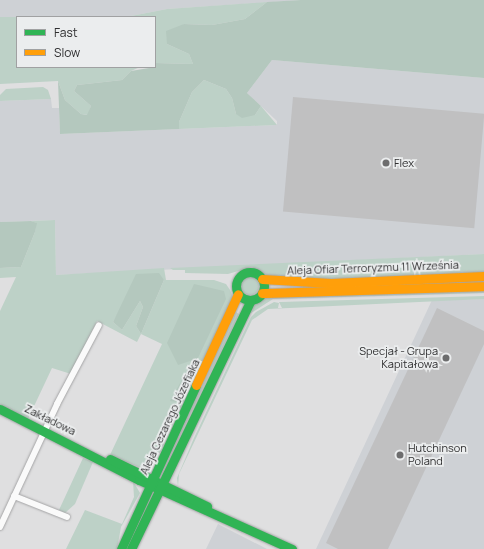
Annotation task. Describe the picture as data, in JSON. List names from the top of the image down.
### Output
{
  "streets": {
    "street": ["Aleja Ofiar Terroryzmu 11 Września", "Aleja Cezarego Józefiaka", "Zakładowa"]
  },
  "crossings": [
    ["Aleja Ofiar Terroryzmu 11 Września", "Aleja Cezarego Józefiaka"],
    ["Aleja Cezarego Józefiaka", "Zakładowa"]
  ],
  "places": ["Flex", "Specjał - Grupa Kapitałowa", "Hutchinson Poland"],
  "legend": ["Fast", "Slow"]
}
